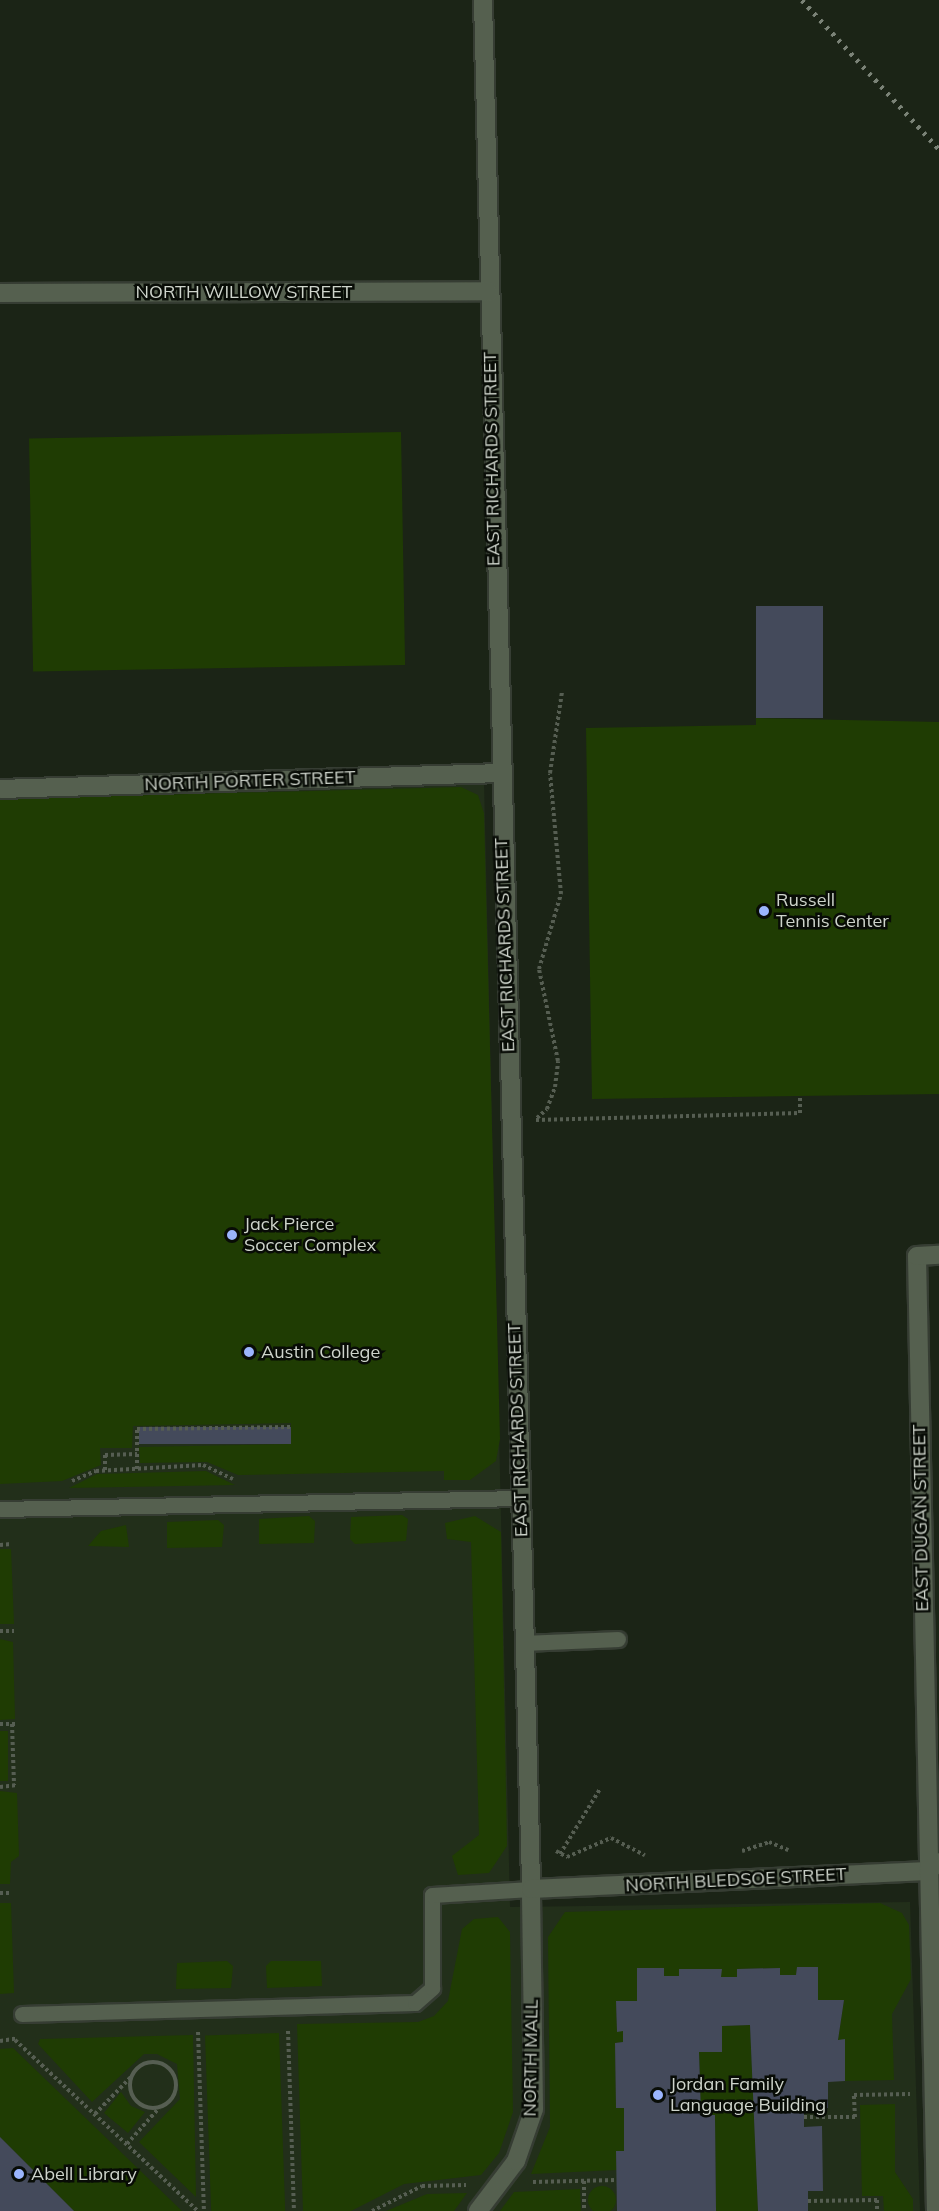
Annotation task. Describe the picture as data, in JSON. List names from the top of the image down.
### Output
{
  "streets": {
    "street": [
      "NORTH WILLOW STREET",
      "EAST RICHARDS STREET",
      "NORTH PORTER STREET",
      "EAST DUGAN STREET",
      "NORTH BLEDSOE STREET",
      "NORTH MALL"
    ]
  },
  "crossings": [
    ["NORTH WILLOW STREET", "EAST RICHARDS STREET"],
    ["EAST RICHARDS STREET", "NORTH PORTER STREET"],
    ["EAST RICHARDS STREET", "NORTH BLEDSOE STREET"],
    ["EAST RICHARDS STREET", "NORTH MALL"],
    ["EAST DUGAN STREET", "NORTH BLEDSOE STREET"],
    ["NORTH BLEDSOE STREET", "NORTH MALL"]
  ],
  "places": [
    "Russell Tennis Center",
    "Jack Pierce Soccer Complex",
    "Austin College",
    "Jordan Family Language Building",
    "Abell Library"
  ]
}
